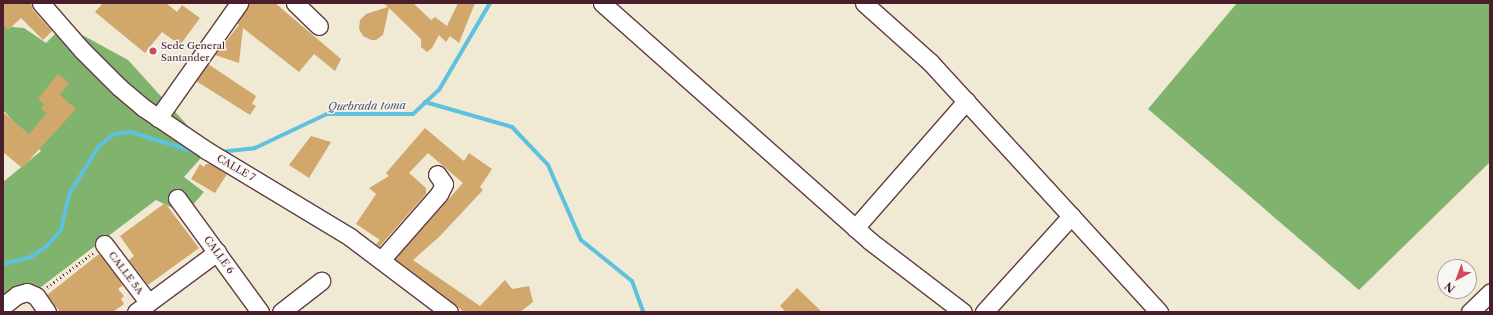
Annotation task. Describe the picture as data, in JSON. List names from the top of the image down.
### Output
{
  "streets": {
    "street": ["CALLE 7", "CALLE 6", "CALLE 5A"]
  },
  "water": ["Quebrada toma"],
  "places": ["Sede General Santander"],
  "north": "bottom left"
}
